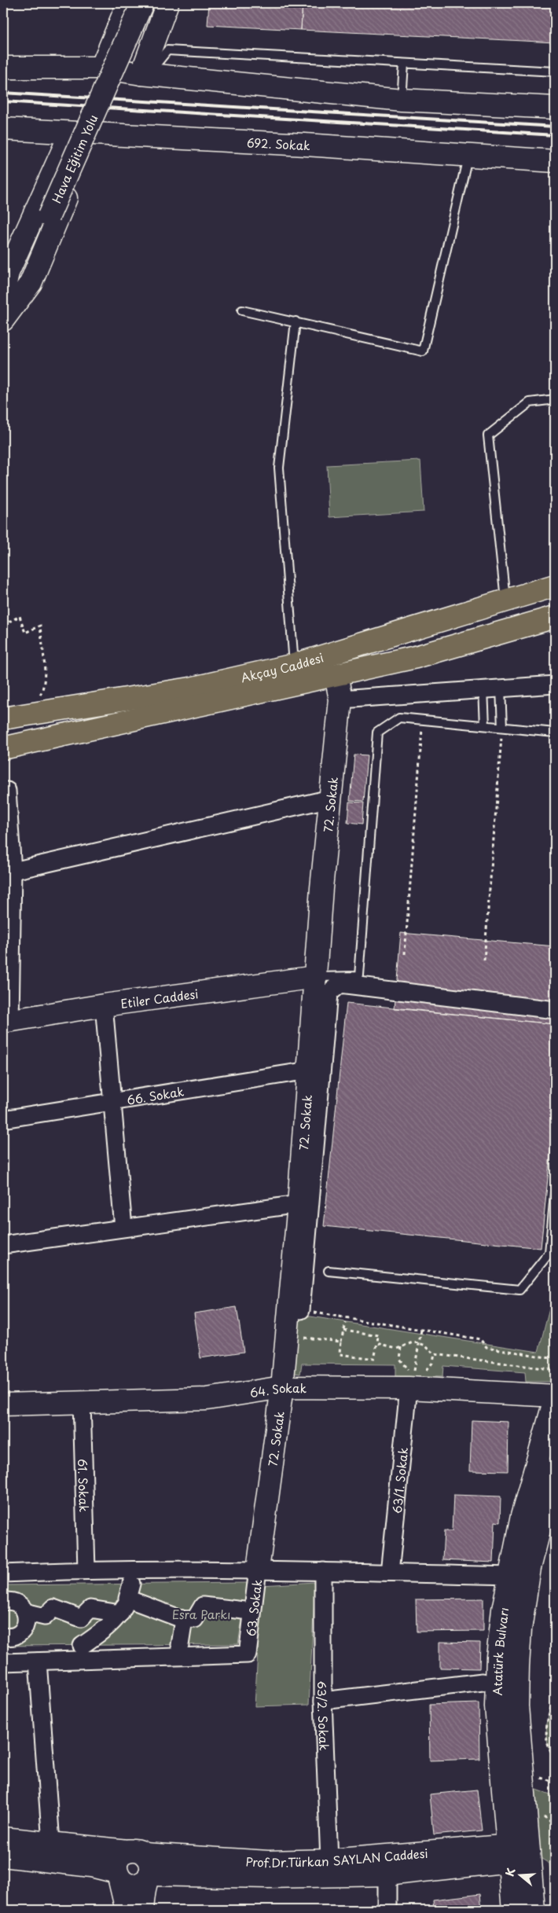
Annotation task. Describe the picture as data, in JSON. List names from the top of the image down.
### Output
{
  "streets": {
    "highway": ["Akçay Caddesi"],
    "street": [
      "692. Sokak",
      "Hava Eğitim Yolu",
      "72. Sokak",
      "Etiler Caddesi",
      "66. Sokak",
      "64. Sokak",
      "63/1. Sokak",
      "61. Sokak",
      "63. Sokak",
      "Atatürk Bulvarı",
      "63/2. Sokak",
      "Prof.Dr.Türkan SAYLAN Caddesi"
    ]
  },
  "crossings": [
    ["Akçay Caddesi", "72. Sokak"],
    ["72. Sokak", "Etiler Caddesi"],
    ["72. Sokak", "66. Sokak"],
    ["72. Sokak", "64. Sokak"],
    ["72. Sokak", "63. Sokak"],
    ["64. Sokak", "63/1. Sokak"],
    ["64. Sokak", "61. Sokak"],
    ["61. Sokak", "63. Sokak"],
    ["Atatürk Bulvarı", "Prof.Dr.Türkan SAYLAN Caddesi"],
    ["63/2. Sokak", "Prof.Dr.Türkan SAYLAN Caddesi"]
  ],
  "parks": ["Esra Parkı"],
  "north": "left"
}
